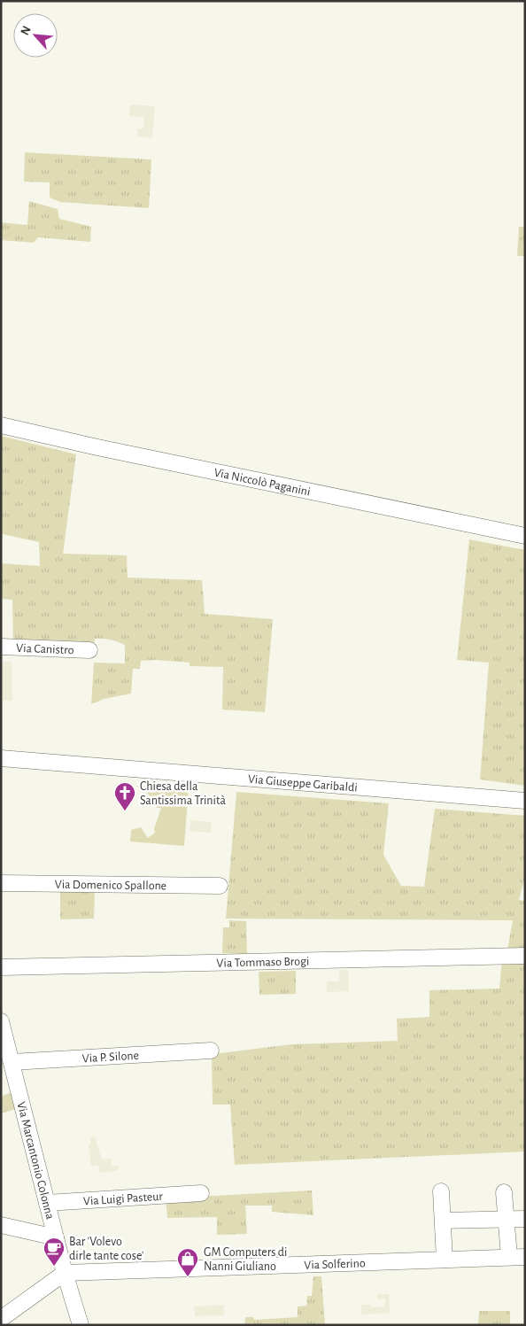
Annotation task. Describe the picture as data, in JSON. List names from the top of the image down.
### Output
{
  "streets": {
    "street": [
      "Via Niccolò Paganini",
      "Via Canistro",
      "Via Giuseppe Garibaldi",
      "Via Domenico Spallone",
      "Via Tommaso Brogi",
      "Via P. Silone",
      "Via Marcantonio Colonna",
      "Via Luigi Pasteur",
      "Via Solferino"
    ]
  },
  "crossings": [
    ["Via P. Silone", "Via Marcantonio Colonna"],
    ["Via Marcantonio Colonna", "Via Luigi Pasteur"],
    ["Via Marcantonio Colonna", "Via Solferino"]
  ],
  "places": {
    "church": ["Chiesa della Santissima Trinità"],
    "cafe": ["Bar 'Volevo dirle tante cose'"],
    "shop": ["GM Computers di Nanni Giuliano"]
  },
  "north": "top left"
}
